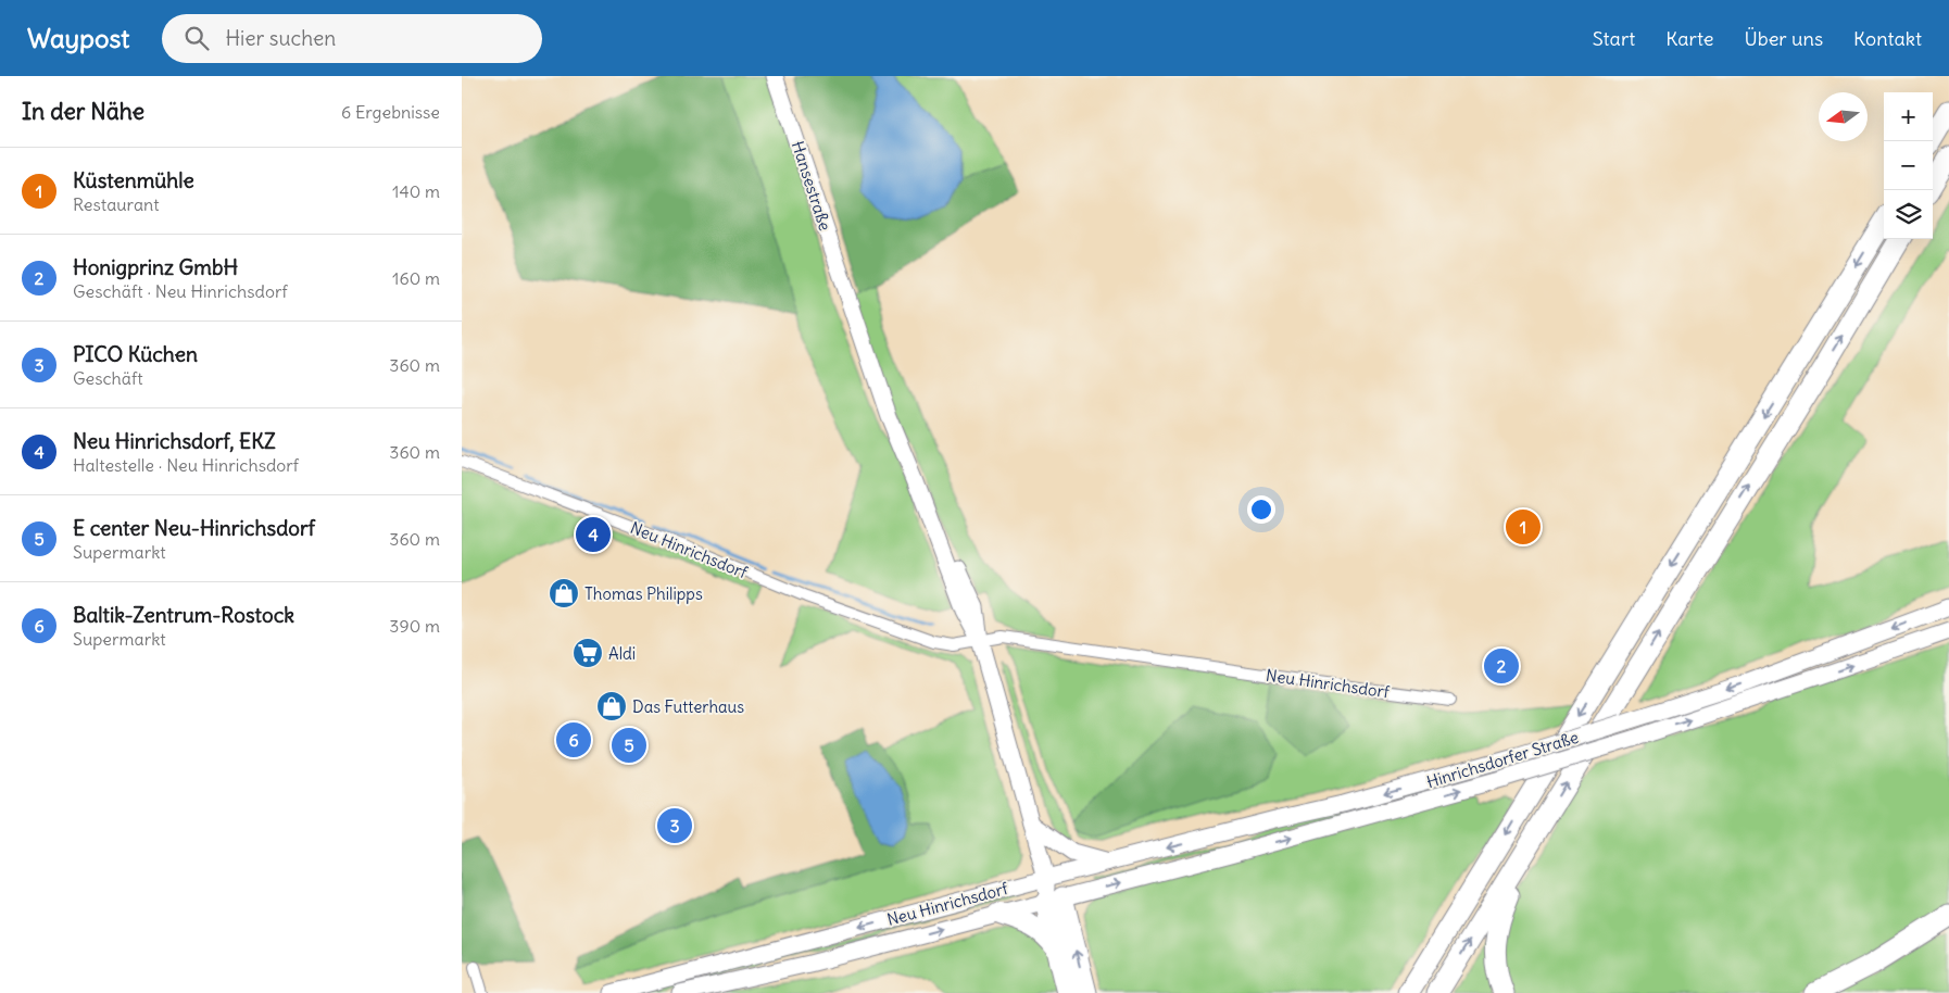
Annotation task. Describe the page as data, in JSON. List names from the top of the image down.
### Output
{
  "streets": {
    "main road": ["Hansestraße", "Neu Hinrichsdorf", "Hinrichsdorfer Straße"]
  },
  "crossings": [
    ["Hansestraße", "Neu Hinrichsdorf"],
    ["Neu Hinrichsdorf", "Hinrichsdorfer Straße"]
  ],
  "places": {
    "shop": ["Thomas Philipps", "Das Futterhaus"],
    "supermarket": ["Aldi"]
  },
  "north": "left",
  "page": {
    "header": "Waypost",
    "search": "Hier suchen",
    "nav": [
      "Start",
      "Karte",
      "Über uns",
      "Kontakt"
    ],
    "heading": ["In der Nähe", "6 Ergebnisse"],
    "map_buttons": ["+", "−"],
    "list": [
      {
        "mark": "1",
        "name": "Küstenmühle",
        "note": "Restaurant",
        "value": "140 m"
      },
      {
        "mark": "2",
        "name": "Honigprinz GmbH",
        "note": "Geschäft · Neu Hinrichsdorf",
        "value": "160 m"
      },
      {
        "mark": "3",
        "name": "PICO Küchen",
        "note": "Geschäft",
        "value": "360 m"
      },
      {
        "mark": "4",
        "name": "Neu Hinrichsdorf, EKZ",
        "note": "Haltestelle · Neu Hinrichsdorf",
        "value": "360 m"
      },
      {
        "mark": "5",
        "name": "E center Neu-Hinrichsdorf",
        "note": "Supermarkt",
        "value": "360 m"
      },
      {
        "mark": "6",
        "name": "Baltik-Zentrum-Rostock",
        "note": "Supermarkt",
        "value": "390 m"
      }
    ],
    "pins": [
      "1",
      "4",
      "2",
      "6",
      "5",
      "3"
    ]
  }
}
